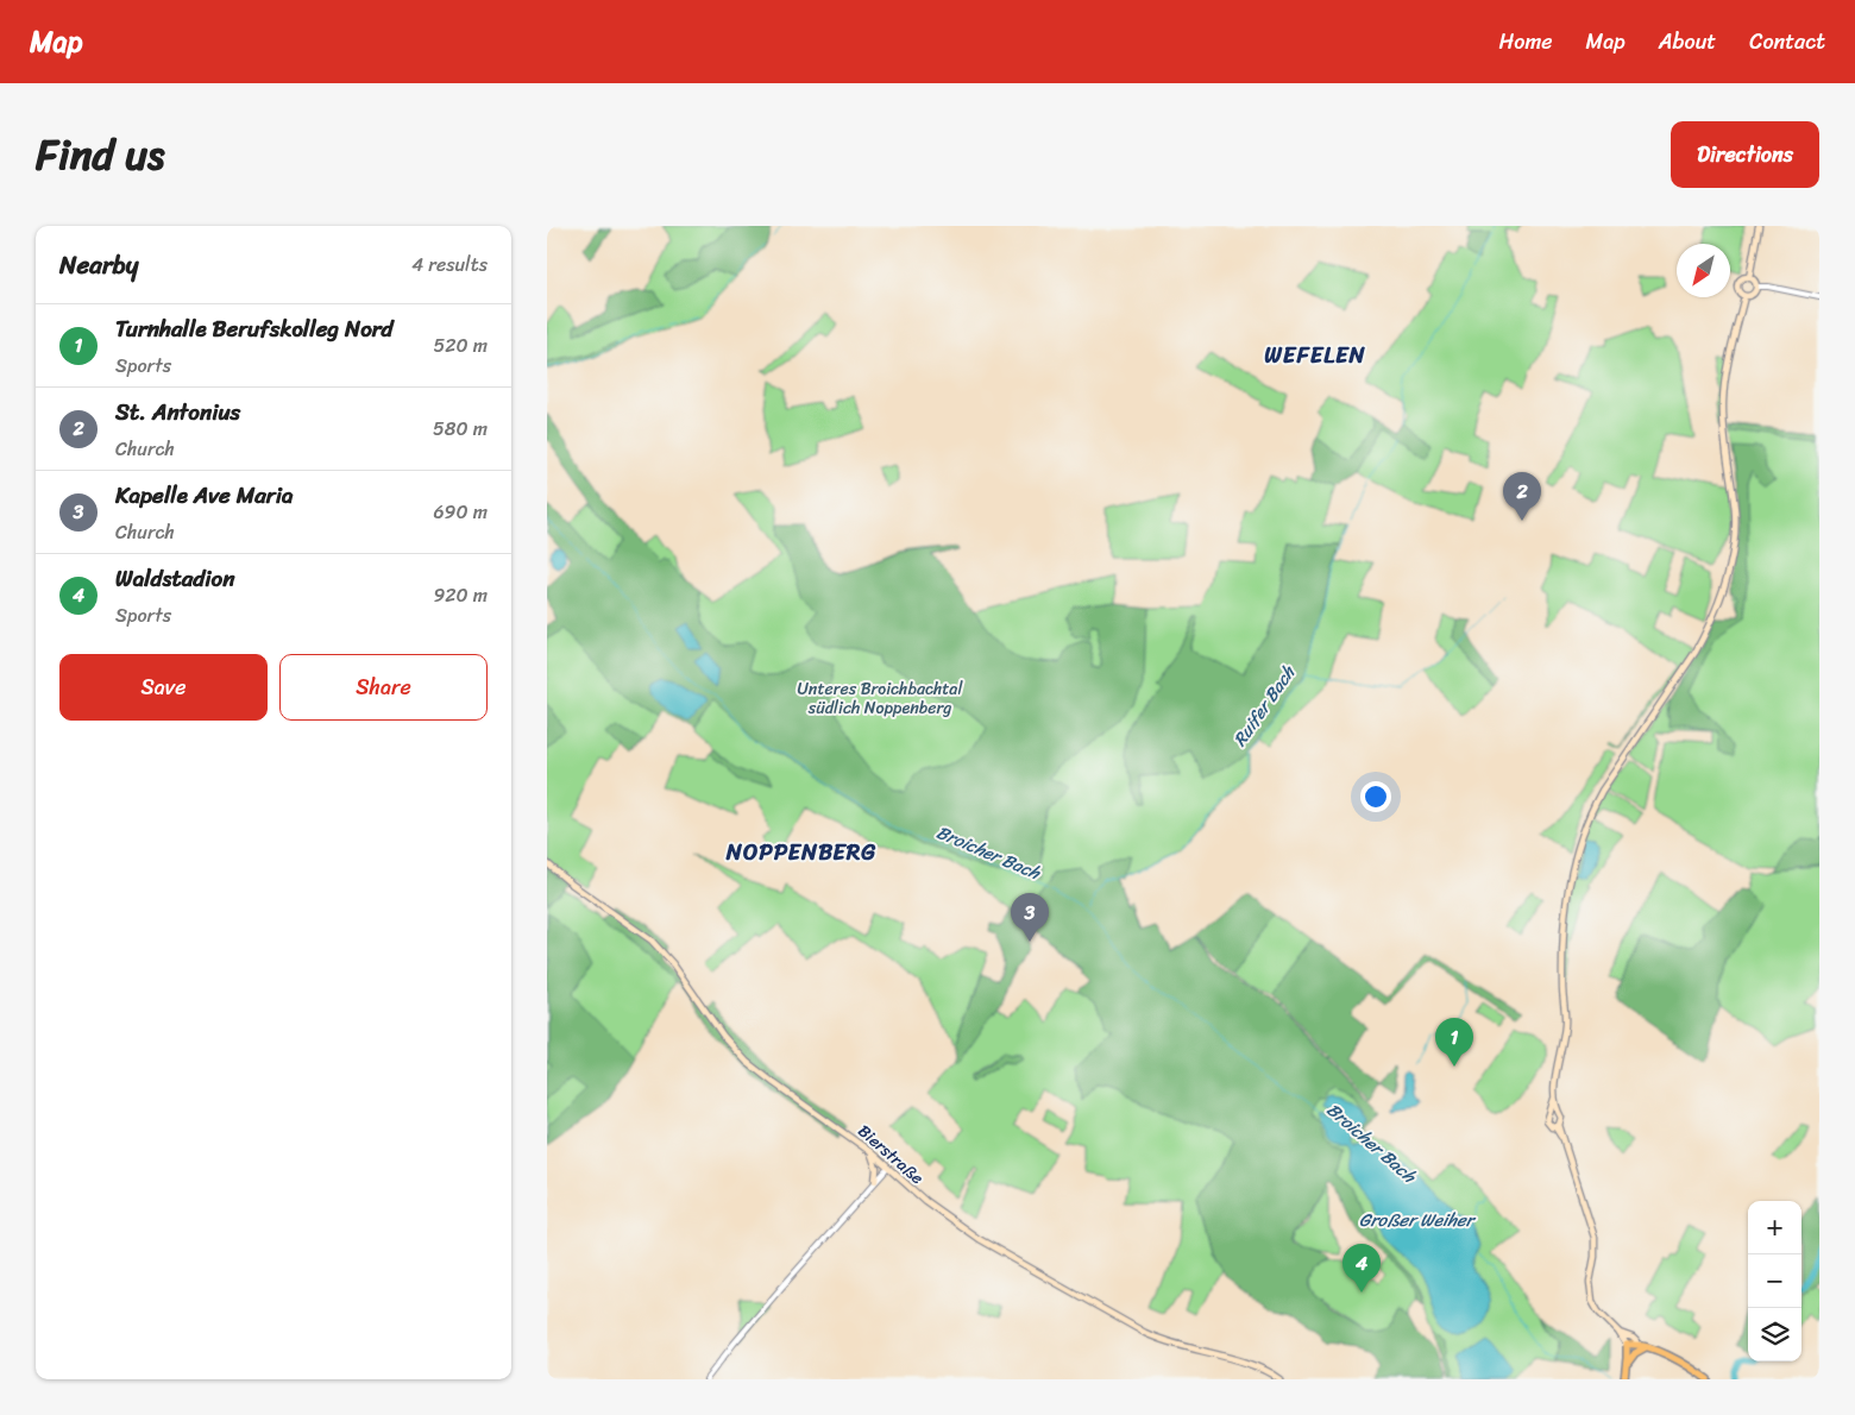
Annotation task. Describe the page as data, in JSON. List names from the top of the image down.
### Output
{
  "streets": {
    "main road": ["Bierstraße"]
  },
  "districts": ["WEFELEN", "NOPPENBERG"],
  "water": ["Ruifer Bach", "Broicher Bach", "Großer Weiher"],
  "parks": ["Unteres Broichbachtal südlich Noppenberg"],
  "north": "bottom left",
  "page": {
    "header": "Map",
    "nav": [
      "Home",
      "Map",
      "About",
      "Contact"
    ],
    "title": "Find us",
    "buttons": [
      "Directions",
      ["Save", "Share"]
    ],
    "heading": ["Nearby", "4 results"],
    "list": [
      {
        "mark": "1",
        "name": "Turnhalle Berufskolleg Nord",
        "note": "Sports",
        "value": "520 m"
      },
      {
        "mark": "2",
        "name": "St. Antonius",
        "note": "Church",
        "value": "580 m"
      },
      {
        "mark": "3",
        "name": "Kapelle Ave Maria",
        "note": "Church",
        "value": "690 m"
      },
      {
        "mark": "4",
        "name": "Waldstadion",
        "note": "Sports",
        "value": "920 m"
      }
    ],
    "pins": [
      "2",
      "3",
      "1",
      "4"
    ],
    "map_buttons": ["+", "−"]
  }
}
